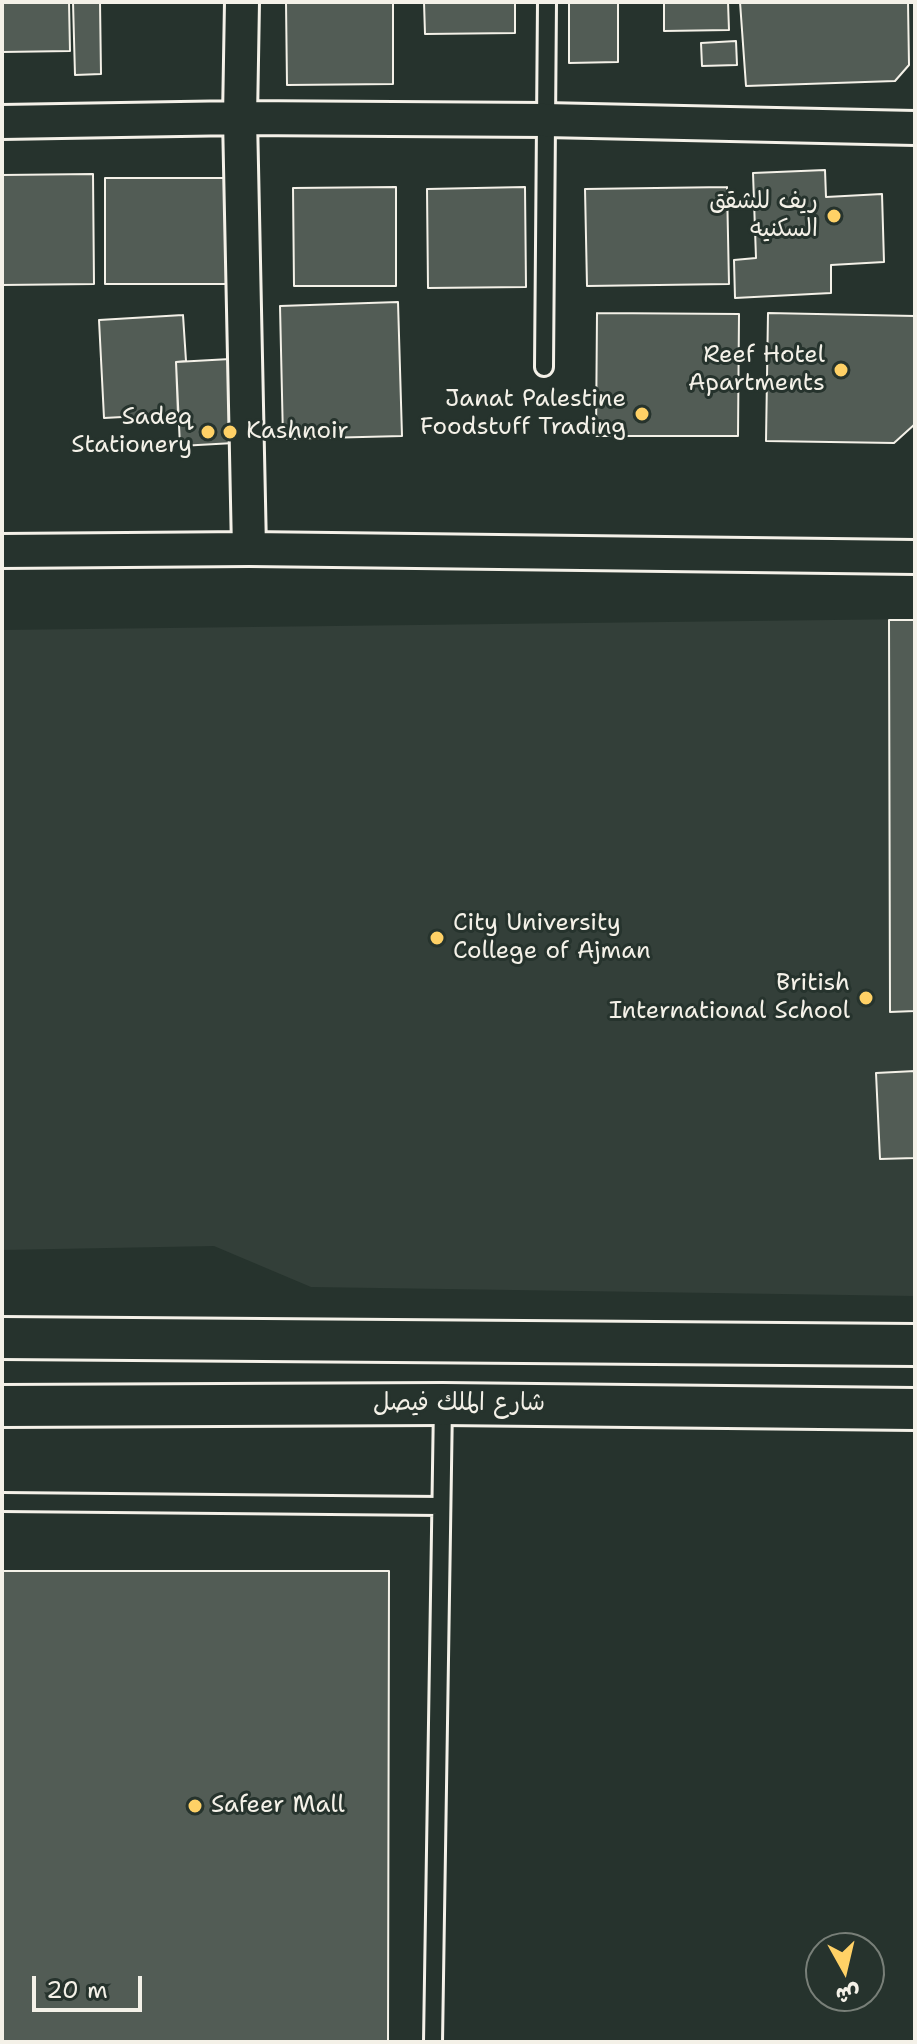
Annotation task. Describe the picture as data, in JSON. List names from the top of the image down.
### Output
{
  "streets": {
    "street": ["شارع الملك فيصل"]
  },
  "places": [
    "ريف للشقق السكنيه",
    "Reef Hotel Apartments",
    "Janat Palestine Foodstuff Trading",
    "Sadeq Stationery",
    "Kashnoir",
    "City University College of Ajman",
    "British International School",
    "Safeer Mall"
  ],
  "scale_bar": "20 m",
  "north": "bottom"
}
